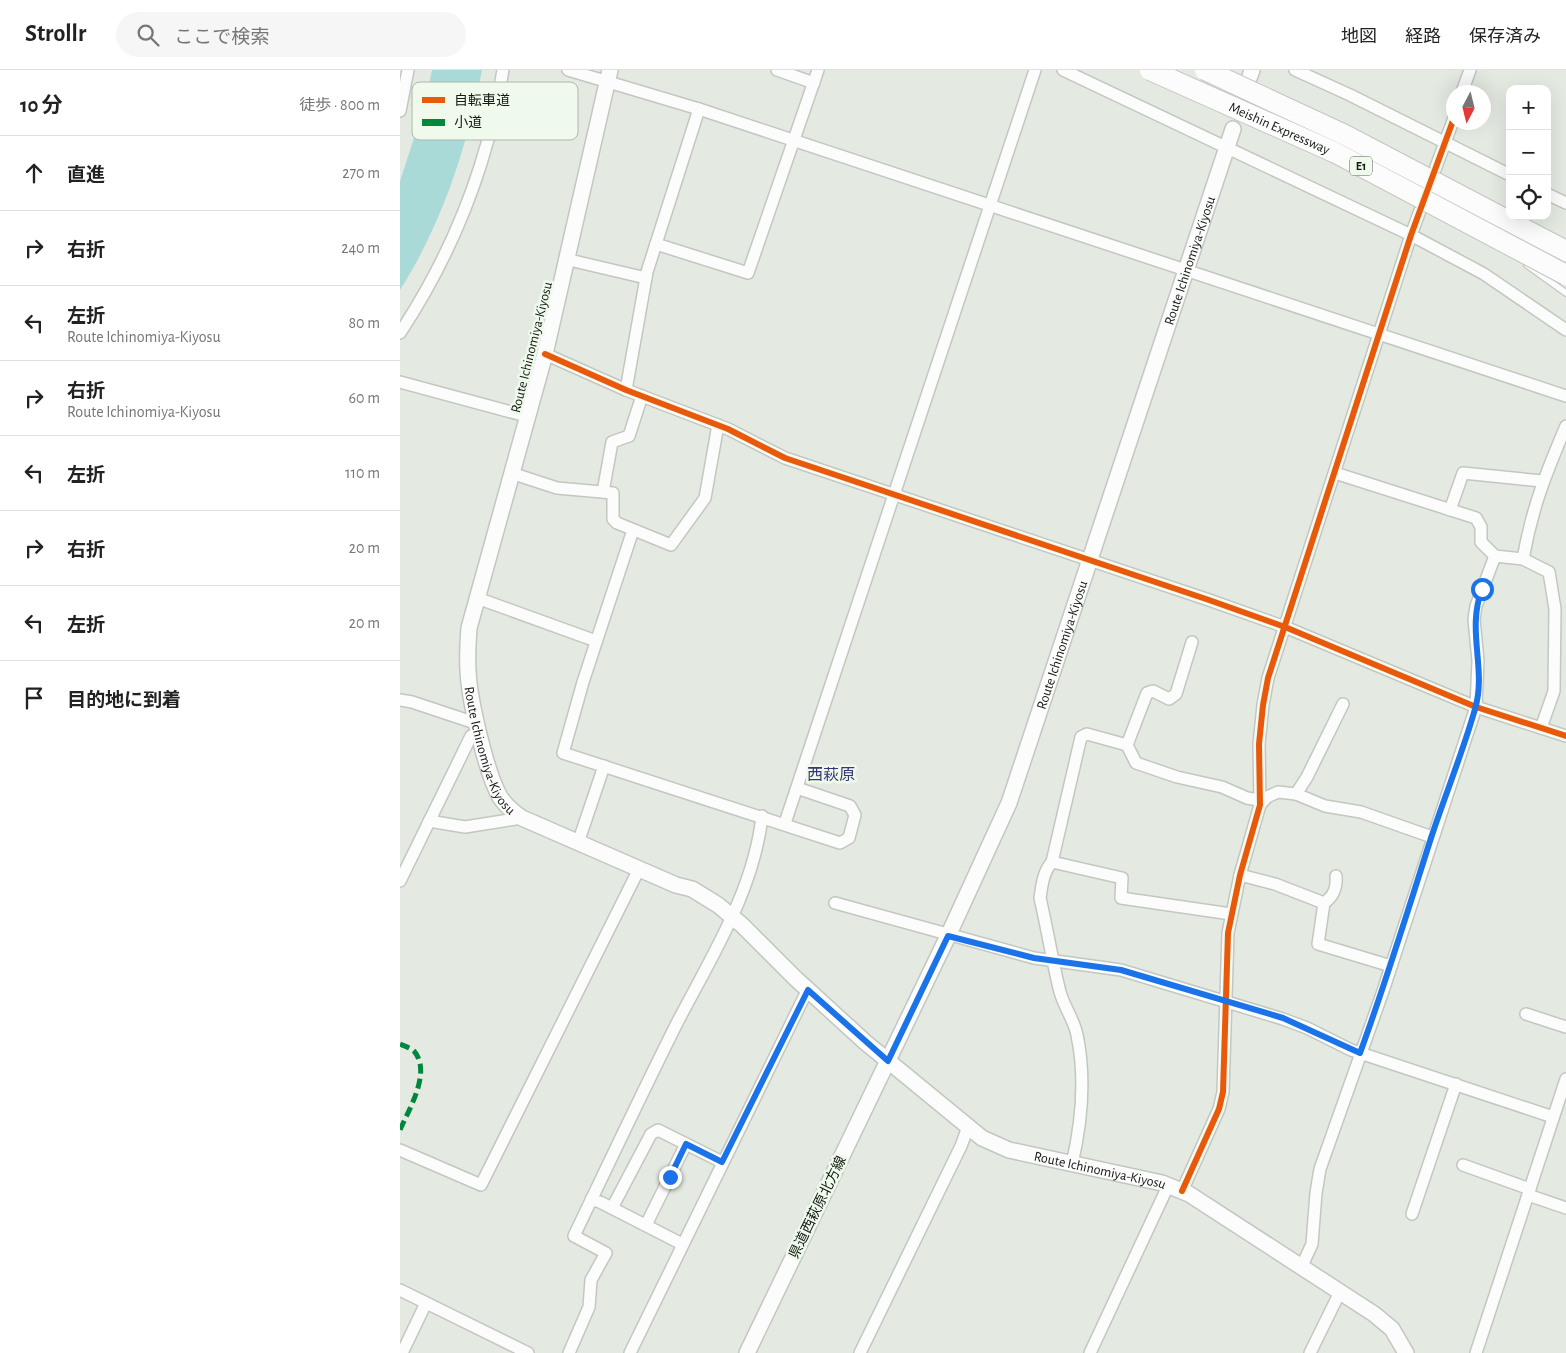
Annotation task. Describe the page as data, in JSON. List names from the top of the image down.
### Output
{
  "streets": {
    "highway": ["Meishin Expressway", "E1"],
    "main road": ["Route Ichinomiya-Kiyosu", "県道西萩原北方線"]
  },
  "crossings": [
    ["Route Ichinomiya-Kiyosu", "県道西萩原北方線"]
  ],
  "districts": ["西萩原"],
  "legend": ["自転車道", "小道"],
  "north": "bottom",
  "page": {
    "header": "Strollr",
    "search": "ここで検索",
    "nav": ["地図", "経路", "保存済み"],
    "heading": ["10 分", "徒歩 · 800 m"],
    "map_buttons": ["+", "−"],
    "list": [
      ["直進", "270 m"],
      ["右折", "240 m"],
      ["左折", "Route Ichinomiya-Kiyosu", "80 m"],
      ["右折", "Route Ichinomiya-Kiyosu", "60 m"],
      ["左折", "110 m"],
      ["右折", "20 m"],
      ["左折", "20 m"],
      "目的地に到着"
    ]
  }
}
